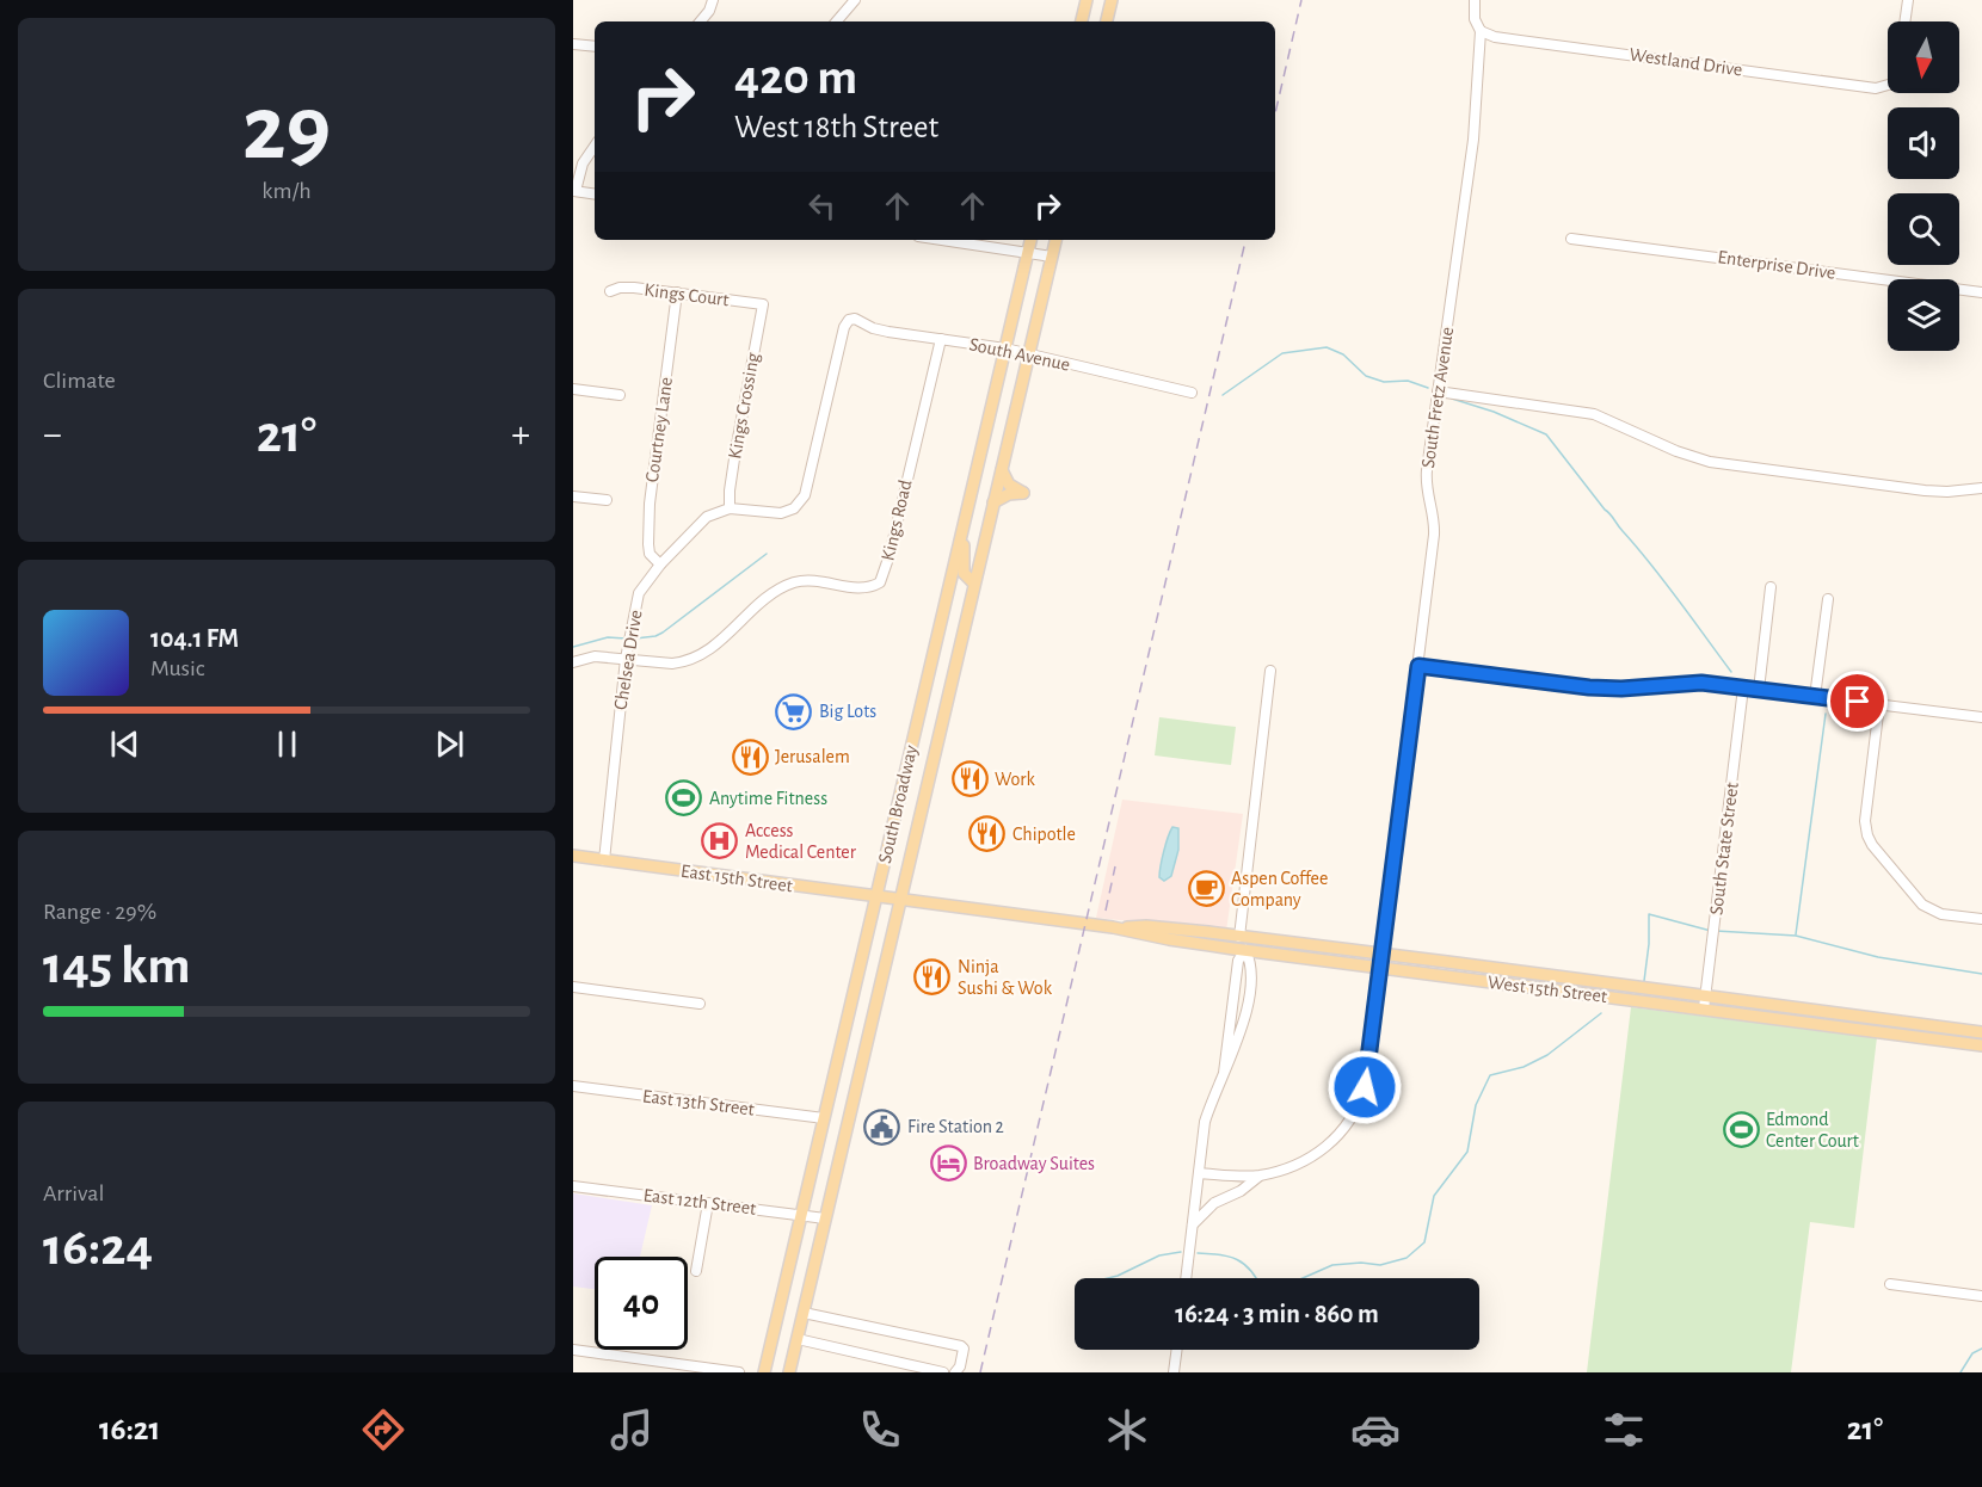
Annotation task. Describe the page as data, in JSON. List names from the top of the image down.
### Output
{
  "streets": {
    "main road": ["South Broadway", "East 15th Street", "West 15th Street"],
    "street": [
      "Westland Drive",
      "Enterprise Drive",
      "Kings Court",
      "South Avenue",
      "South Fretz Avenue",
      "Kings Crossing",
      "Courtney Lane",
      "Kings Road",
      "Chelsea Drive",
      "South State Street",
      "East 13th Street",
      "East 12th Street"
    ]
  },
  "crossings": [
    ["Westland Drive", "South Fretz Avenue"],
    ["Kings Court", "Kings Crossing"],
    ["Kings Court", "Courtney Lane"],
    ["South Avenue", "Kings Crossing"],
    ["South Avenue", "Kings Road"],
    ["South Avenue", "Chelsea Drive"],
    ["South Avenue", "South Broadway"],
    ["South Fretz Avenue", "West 15th Street"],
    ["Kings Crossing", "Chelsea Drive"],
    ["Courtney Lane", "Chelsea Drive"],
    ["Kings Road", "Chelsea Drive"],
    ["Chelsea Drive", "East 15th Street"],
    ["South Broadway", "East 15th Street"],
    ["South Broadway", "West 15th Street"],
    ["South Broadway", "East 13th Street"],
    ["South Broadway", "East 12th Street"],
    ["South State Street", "West 15th Street"],
    ["East 15th Street", "West 15th Street"]
  ],
  "places": {
    "supermarket": ["Big Lots"],
    "restaurant": [
      "Jerusalem",
      "Work",
      "Chipotle",
      "Ninja Sushi & Wok"
    ],
    "sports": ["Anytime Fitness", "Edmond Center Court"],
    "hospital": ["Access Medical Center"],
    "cafe": ["Aspen Coffee Company"],
    "public building": ["Fire Station 2"],
    "hotel": ["Broadway Suites"]
  },
  "north": "bottom",
  "page": {
    "tile": [
      ["29", "km/h"],
      "Climate",
      ["Range · 29%", "145 km"],
      ["Arrival", "16:24"]
    ],
    "turn": ["420 m", "West 18th Street"],
    "heat": ["−", "21°", "+"],
    "song": ["104.1 FM", "Music"],
    "limit": "40",
    "trip": "16:24 · 3 min · 860 m",
    "tabs": ["16:21", "21°"]
  }
}
